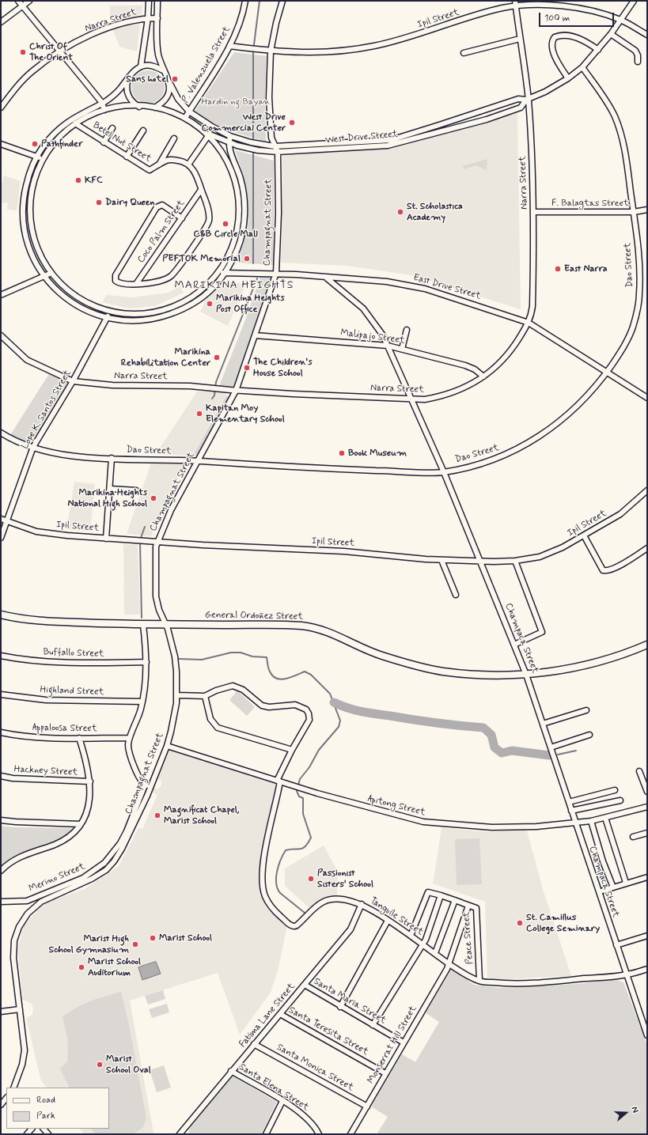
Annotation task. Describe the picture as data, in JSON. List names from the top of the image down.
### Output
{
  "streets": {
    "main road": ["General Ordoñez Street"],
    "street": [
      "Ipil Street",
      "Narra Street",
      "P. Valenzuela Street",
      "West Drive Street",
      "Betel Nut Street",
      "F. Balagtas Street",
      "Champagnat Street",
      "Coco Palm Street",
      "Dao Street",
      "East Drive Street",
      "Malipajo Street",
      "Lope K. Santos Street",
      "Champaca Street",
      "Buffallo Street",
      "Highland Street",
      "Appaloosa Street",
      "Hackney Street",
      "Apitong Street",
      "Merino Street",
      "Tanguile Street",
      "Peace Street",
      "Santa Maria Street",
      "Fatima Lane Street",
      "Santa Teresita Street",
      "Monserrat Hill Street",
      "Santa Monica Street",
      "Santa Elena Street"
    ]
  },
  "crossings": [
    ["Ipil Street", "Narra Street"],
    ["Ipil Street", "P. Valenzuela Street"],
    ["Ipil Street", "West Drive Street"],
    ["Ipil Street", "Champagnat Street"],
    ["Ipil Street", "Lope K. Santos Street"],
    ["Ipil Street", "Champaca Street"],
    ["Narra Street", "West Drive Street"],
    ["Narra Street", "F. Balagtas Street"],
    ["Narra Street", "Champagnat Street"],
    ["Narra Street", "East Drive Street"],
    ["Narra Street", "Malipajo Street"],
    ["Narra Street", "Lope K. Santos Street"],
    ["Narra Street", "Champaca Street"],
    ["P. Valenzuela Street", "West Drive Street"],
    ["West Drive Street", "Champagnat Street"],
    ["West Drive Street", "Dao Street"],
    ["F. Balagtas Street", "Dao Street"],
    ["Champagnat Street", "Dao Street"],
    ["Champagnat Street", "East Drive Street"],
    ["Champagnat Street", "Malipajo Street"],
    ["Champagnat Street", "General Ordoñez Street"],
    ["Champagnat Street", "Apitong Street"],
    ["Dao Street", "East Drive Street"],
    ["Dao Street", "Lope K. Santos Street"],
    ["Dao Street", "Champaca Street"],
    ["East Drive Street", "Champaca Street"],
    ["Malipajo Street", "Champaca Street"],
    ["General Ordoñez Street", "Champaca Street"],
    ["Champaca Street", "Apitong Street"],
    ["Champaca Street", "Tanguile Street"],
    ["Apitong Street", "Tanguile Street"],
    ["Tanguile Street", "Peace Street"],
    ["Tanguile Street", "Fatima Lane Street"],
    ["Tanguile Street", "Monserrat Hill Street"],
    ["Peace Street", "Monserrat Hill Street"],
    ["Santa Maria Street", "Fatima Lane Street"],
    ["Santa Maria Street", "Monserrat Hill Street"],
    ["Fatima Lane Street", "Santa Teresita Street"],
    ["Fatima Lane Street", "Santa Monica Street"],
    ["Fatima Lane Street", "Santa Elena Street"],
    ["Santa Teresita Street", "Monserrat Hill Street"],
    ["Monserrat Hill Street", "Santa Monica Street"]
  ],
  "districts": ["MARIKINA HEIGHTS"],
  "parks": ["Hardin ng Bayan"],
  "places": [
    "Christ Of The Orient",
    "Sans hotel",
    "West Drive Commercial Center",
    "Pathfinder",
    "KFC",
    "Dairy Queen",
    "St. Scholastica Academy",
    "C&B Circle Mall",
    "PEFTOK Memorial",
    "East Narra",
    "Marikina Heights Post Office",
    "Marikina Rehabilitation Center",
    "The Children's House School",
    "Kapitan Moy Elementary School",
    "Book Museum",
    "Marikina Heights National High School",
    "Magnificat Chapel, Marist School",
    "Passionist Sisters' School",
    "St. Camillus College Seminary",
    "Marist School",
    "Marist High School Gymnasium",
    "Marist School Auditorium",
    "Marist School Oval"
  ],
  "legend": ["Road", "Park"],
  "scale_bar": "100 m",
  "north": "right"
}
